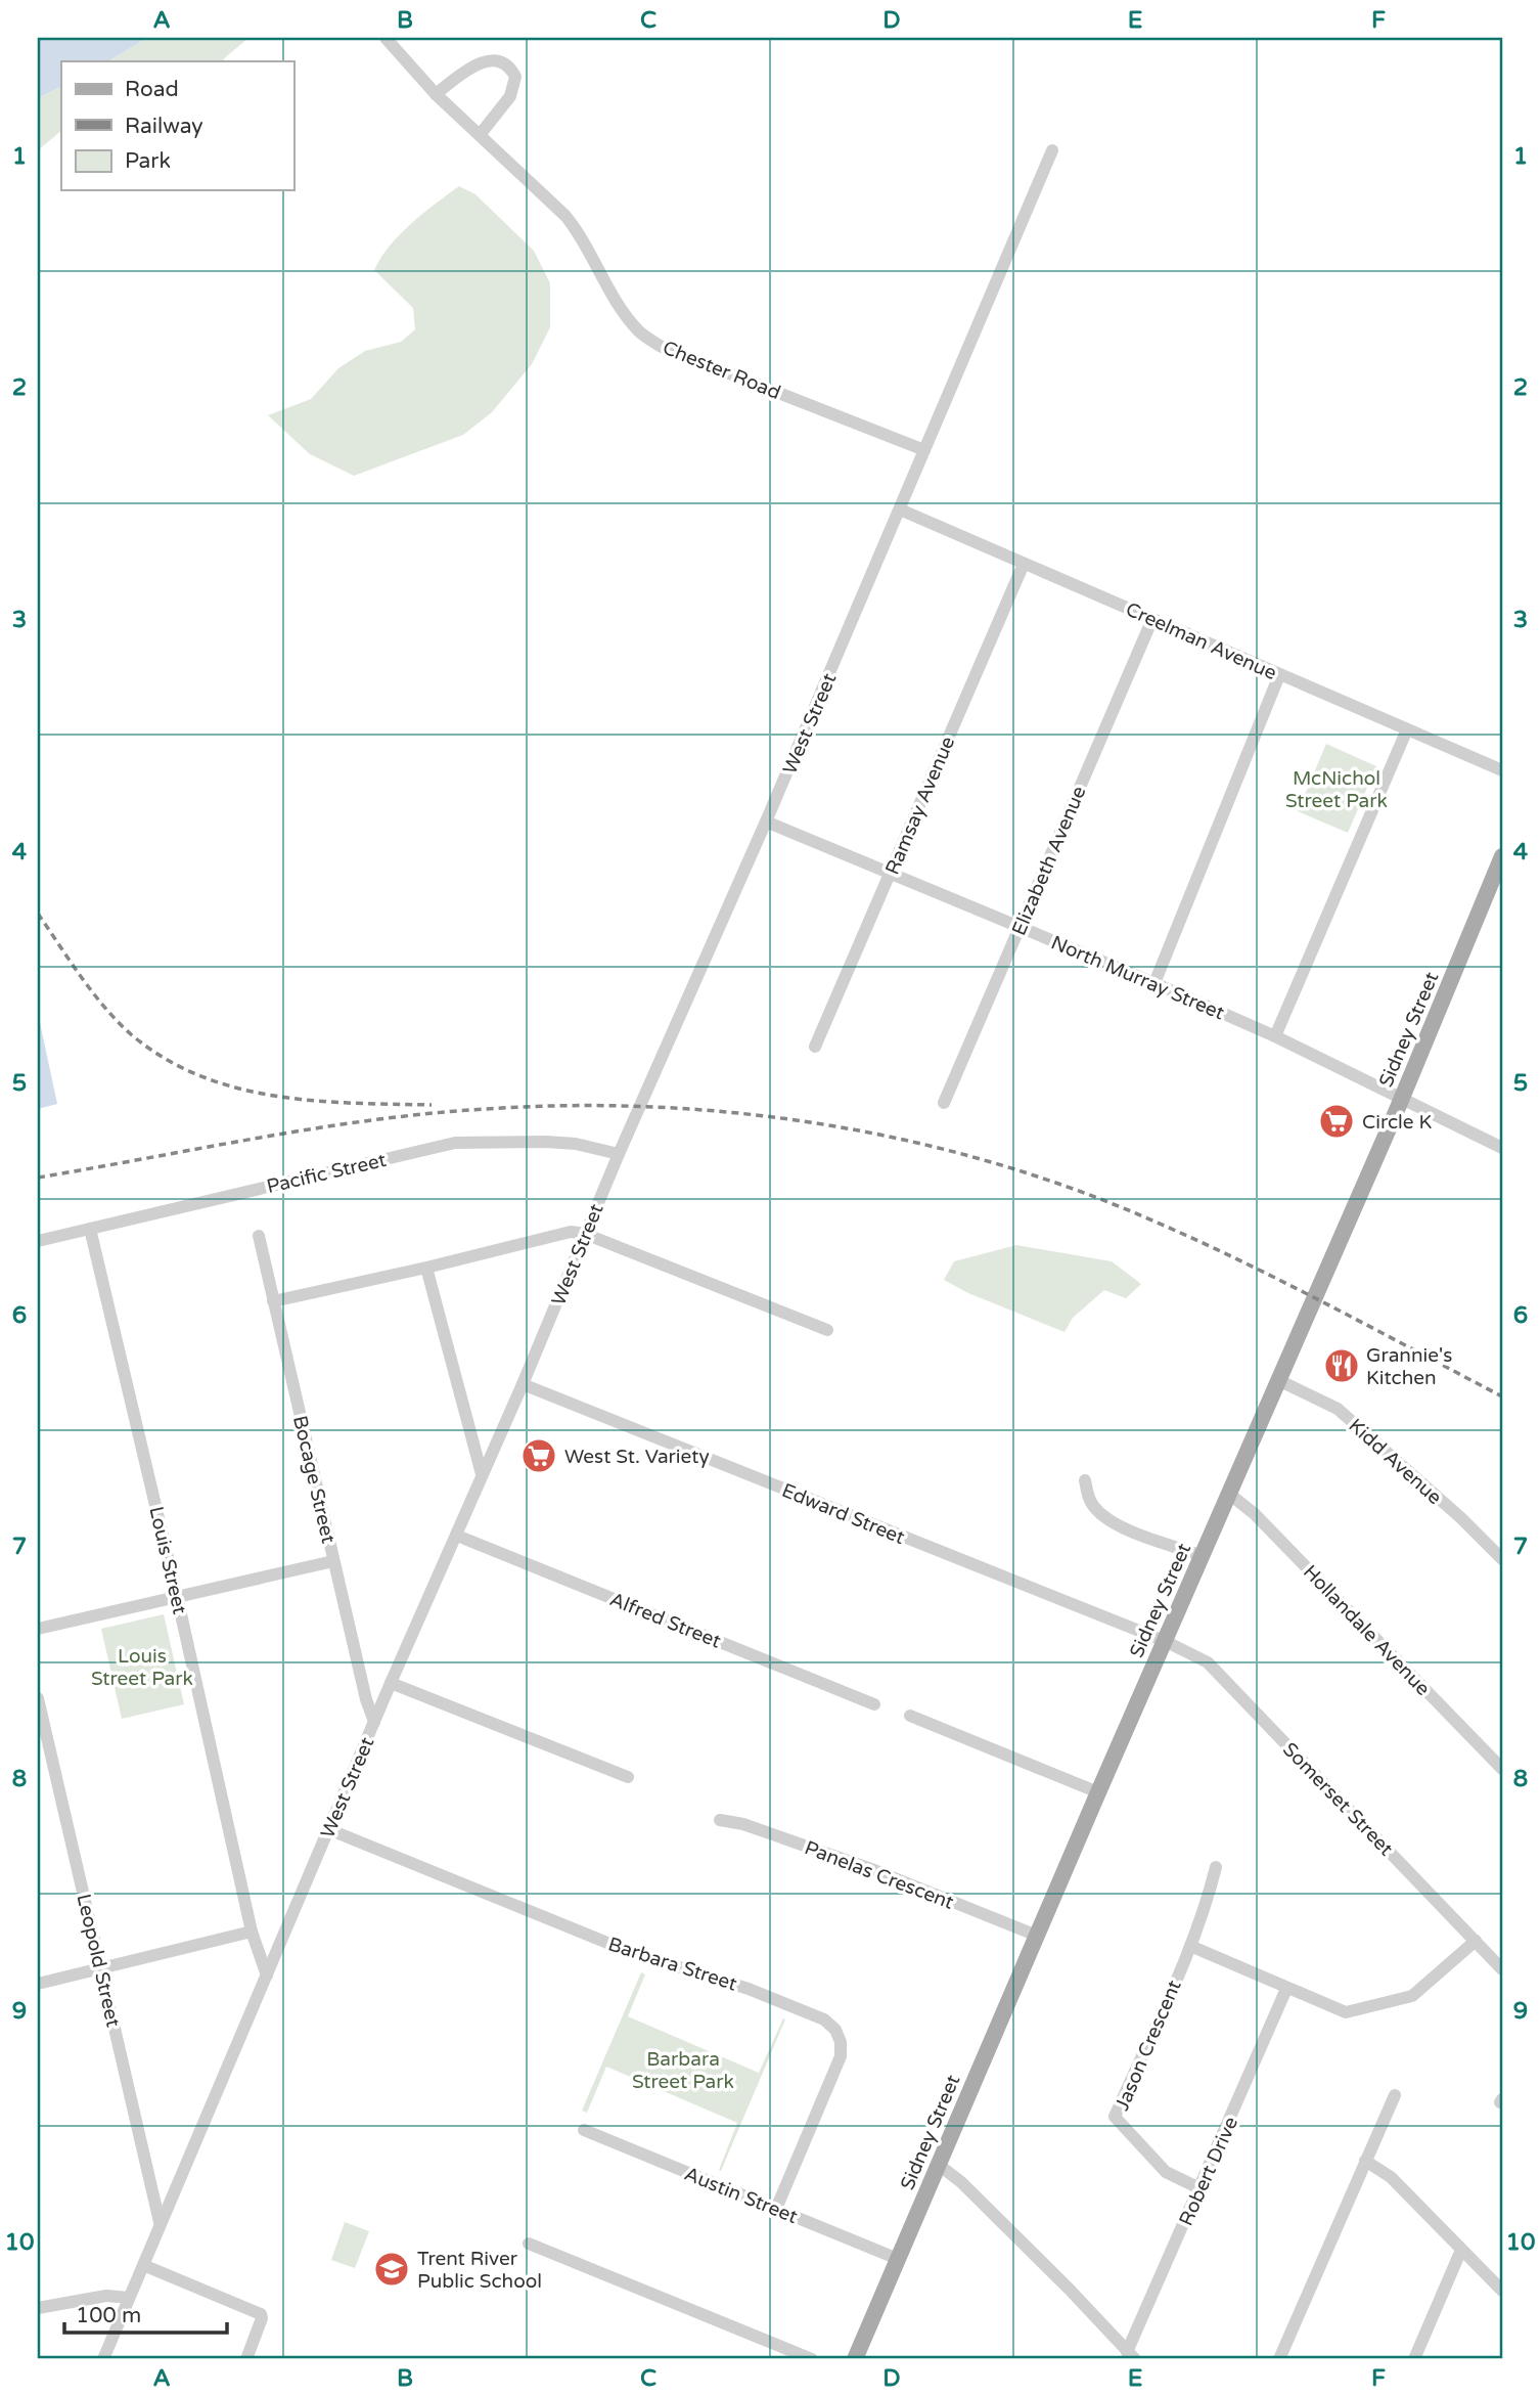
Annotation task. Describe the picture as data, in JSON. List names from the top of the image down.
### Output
{
  "streets": {
    "main road": ["Sidney Street"],
    "street": [
      "Chester Road",
      "Creelman Avenue",
      "West Street",
      "Ramsay Avenue",
      "Elizabeth Avenue",
      "North Murray Street",
      "Pacific Street",
      "Kidd Avenue",
      "Bocage Street",
      "Edward Street",
      "Louis Street",
      "Alfred Street",
      "Hollandale Avenue",
      "Somerset Street",
      "Panelas Crescent",
      "Leopold Street",
      "Barbara Street",
      "Jason Crescent",
      "Robert Drive",
      "Austin Street"
    ]
  },
  "crossings": [
    ["Chester Road", "West Street"],
    ["Creelman Avenue", "West Street"],
    ["Creelman Avenue", "Ramsay Avenue"],
    ["Creelman Avenue", "Elizabeth Avenue"],
    ["West Street", "North Murray Street"],
    ["West Street", "Pacific Street"],
    ["West Street", "Bocage Street"],
    ["West Street", "Edward Street"],
    ["West Street", "Louis Street"],
    ["West Street", "Alfred Street"],
    ["West Street", "Leopold Street"],
    ["West Street", "Barbara Street"],
    ["Ramsay Avenue", "North Murray Street"],
    ["Elizabeth Avenue", "North Murray Street"],
    ["North Murray Street", "Sidney Street"],
    ["Sidney Street", "Kidd Avenue"],
    ["Sidney Street", "Edward Street"],
    ["Sidney Street", "Hollandale Avenue"],
    ["Sidney Street", "Somerset Street"],
    ["Sidney Street", "Panelas Crescent"],
    ["Sidney Street", "Austin Street"],
    ["Pacific Street", "Louis Street"],
    ["Edward Street", "Somerset Street"],
    ["Barbara Street", "Austin Street"],
    ["Jason Crescent", "Robert Drive"]
  ],
  "parks": ["McNichol Street Park", "Louis Street Park", "Barbara Street Park"],
  "places": {
    "supermarket": ["Circle K", "West St. Variety"],
    "restaurant": ["Grannie's Kitchen"],
    "school or university": ["Trent River Public School"]
  },
  "legend": ["Road", "Railway", "Park"],
  "scale_bar": "100 m",
  "grid": {
    "columns": [
      "A",
      "B",
      "C",
      "D",
      "E",
      "F"
    ],
    "rows": [
      "1",
      "2",
      "3",
      "4",
      "5",
      "6",
      "7",
      "8",
      "9",
      "10"
    ]
  }
}
